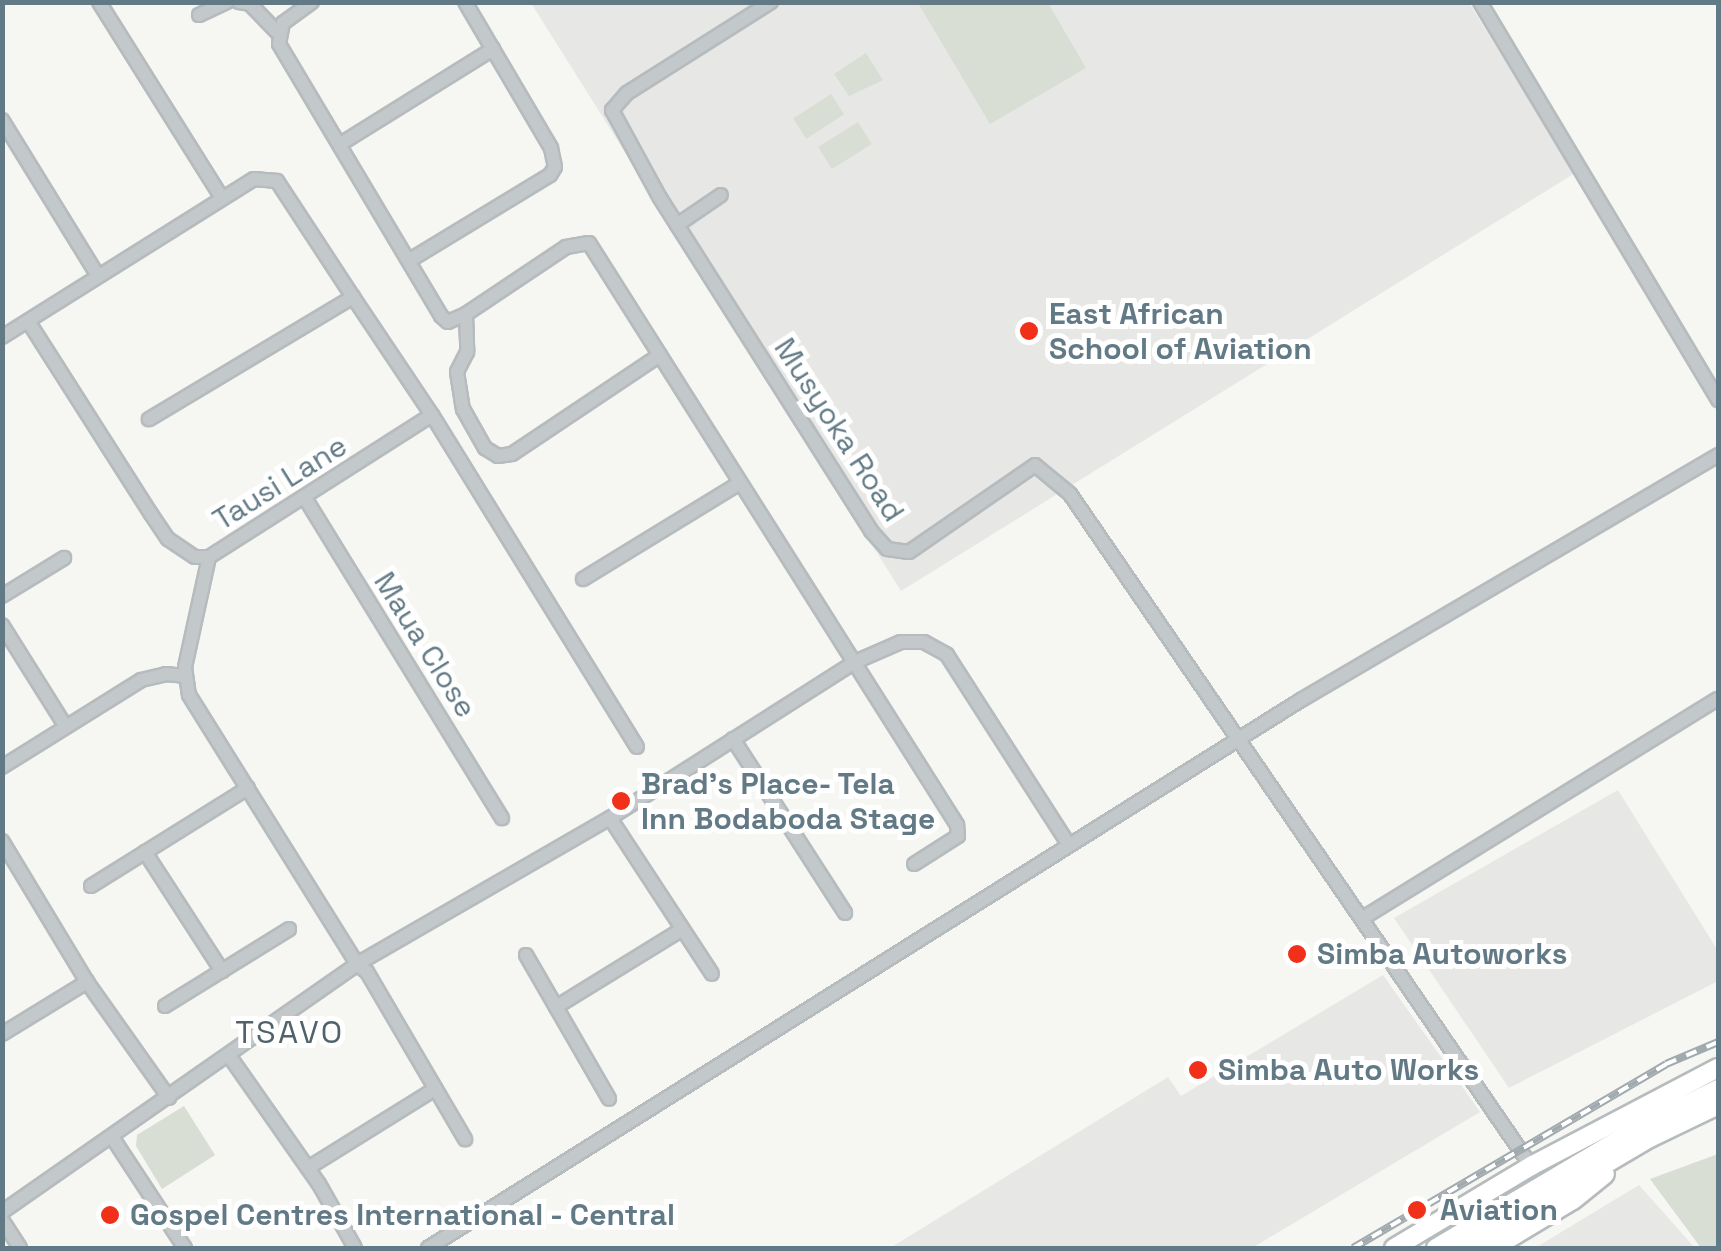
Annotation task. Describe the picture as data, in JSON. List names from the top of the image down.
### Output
{
  "streets": {
    "street": ["Musyoka Road", "Tausi Lane", "Maua Close"]
  },
  "crossings": [
    ["Tausi Lane", "Maua Close"]
  ],
  "districts": ["TSAVO"],
  "places": [
    "East African School of Aviation",
    "Brad's Place- Tela Inn Bodaboda Stage",
    "Simba Autoworks",
    "Simba Auto Works",
    "Aviation",
    "Gospel Centres International - Central"
  ]
}
